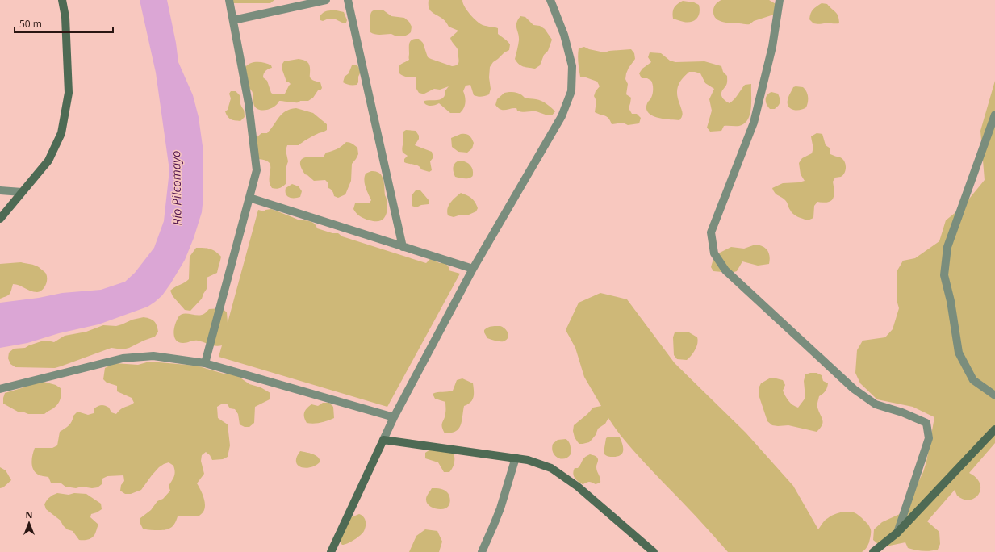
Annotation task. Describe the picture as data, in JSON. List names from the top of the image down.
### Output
{
  "water": ["Río Pilcomayo"],
  "scale_bar": "50 m",
  "north": "top"
}
